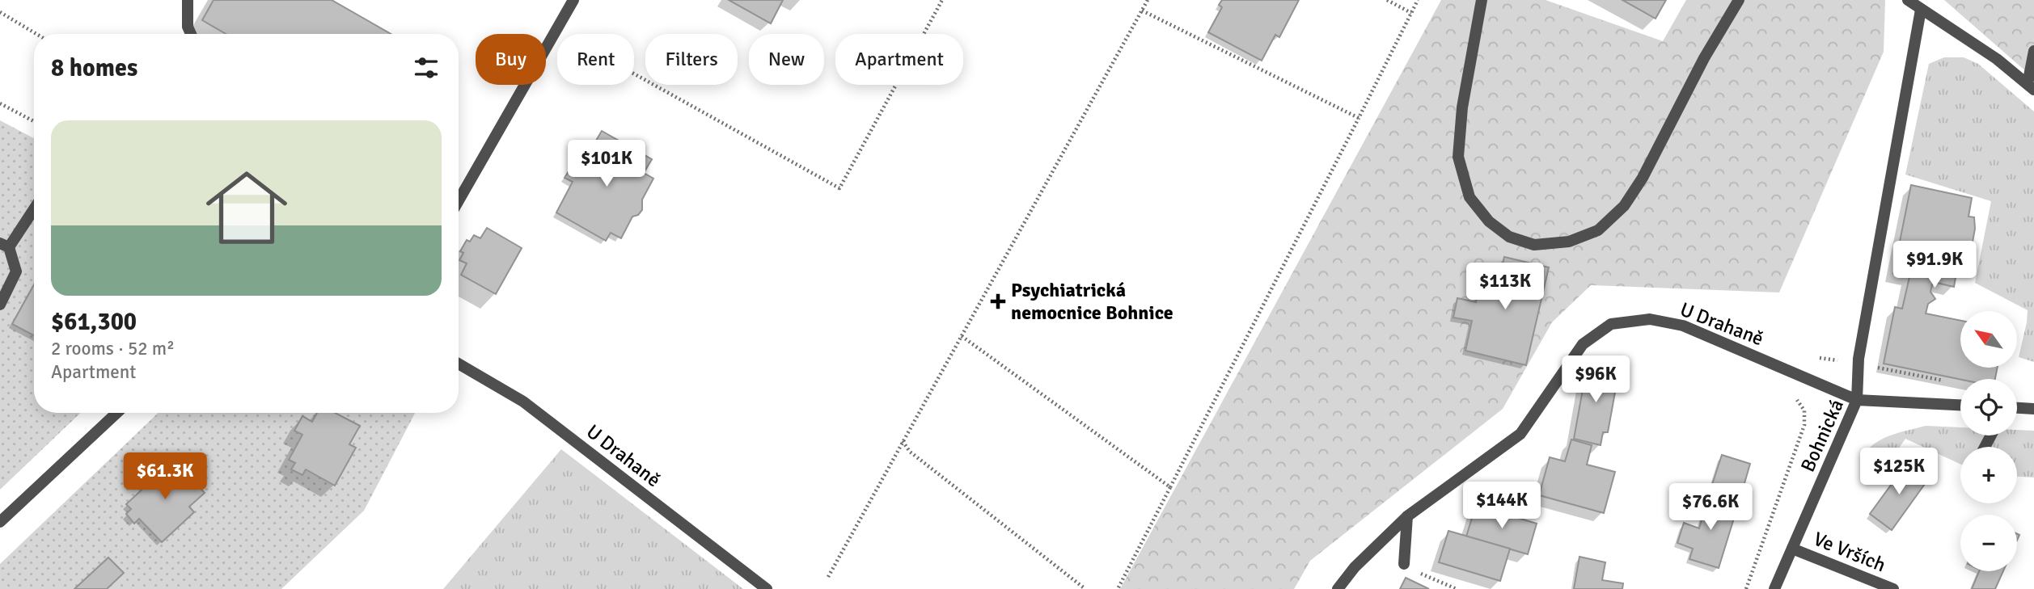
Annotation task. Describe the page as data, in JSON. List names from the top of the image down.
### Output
{
  "streets": {
    "street": ["U Drahaně", "Bohnická", "Ve Vrších"]
  },
  "crossings": [
    ["U Drahaně", "Bohnická"],
    ["Bohnická", "Ve Vrších"]
  ],
  "places": {
    "health": ["Psychiatrická nemocnice Bohnice"]
  },
  "north": "top left",
  "page": {
    "chip": [
      "Buy",
      "Rent",
      "Filters",
      "New",
      "Apartment"
    ],
    "heading": "8 homes",
    "list": [
      {
        "name": "$61,300",
        "note": "2 rooms · 52 m² · Apartment"
      }
    ],
    "price": [
      "$101K",
      "$91.9K",
      "$113K",
      "$96K",
      "$125K",
      "$61.3K",
      "$144K",
      "$76.6K"
    ],
    "map_buttons": ["+", "−"]
  }
}
